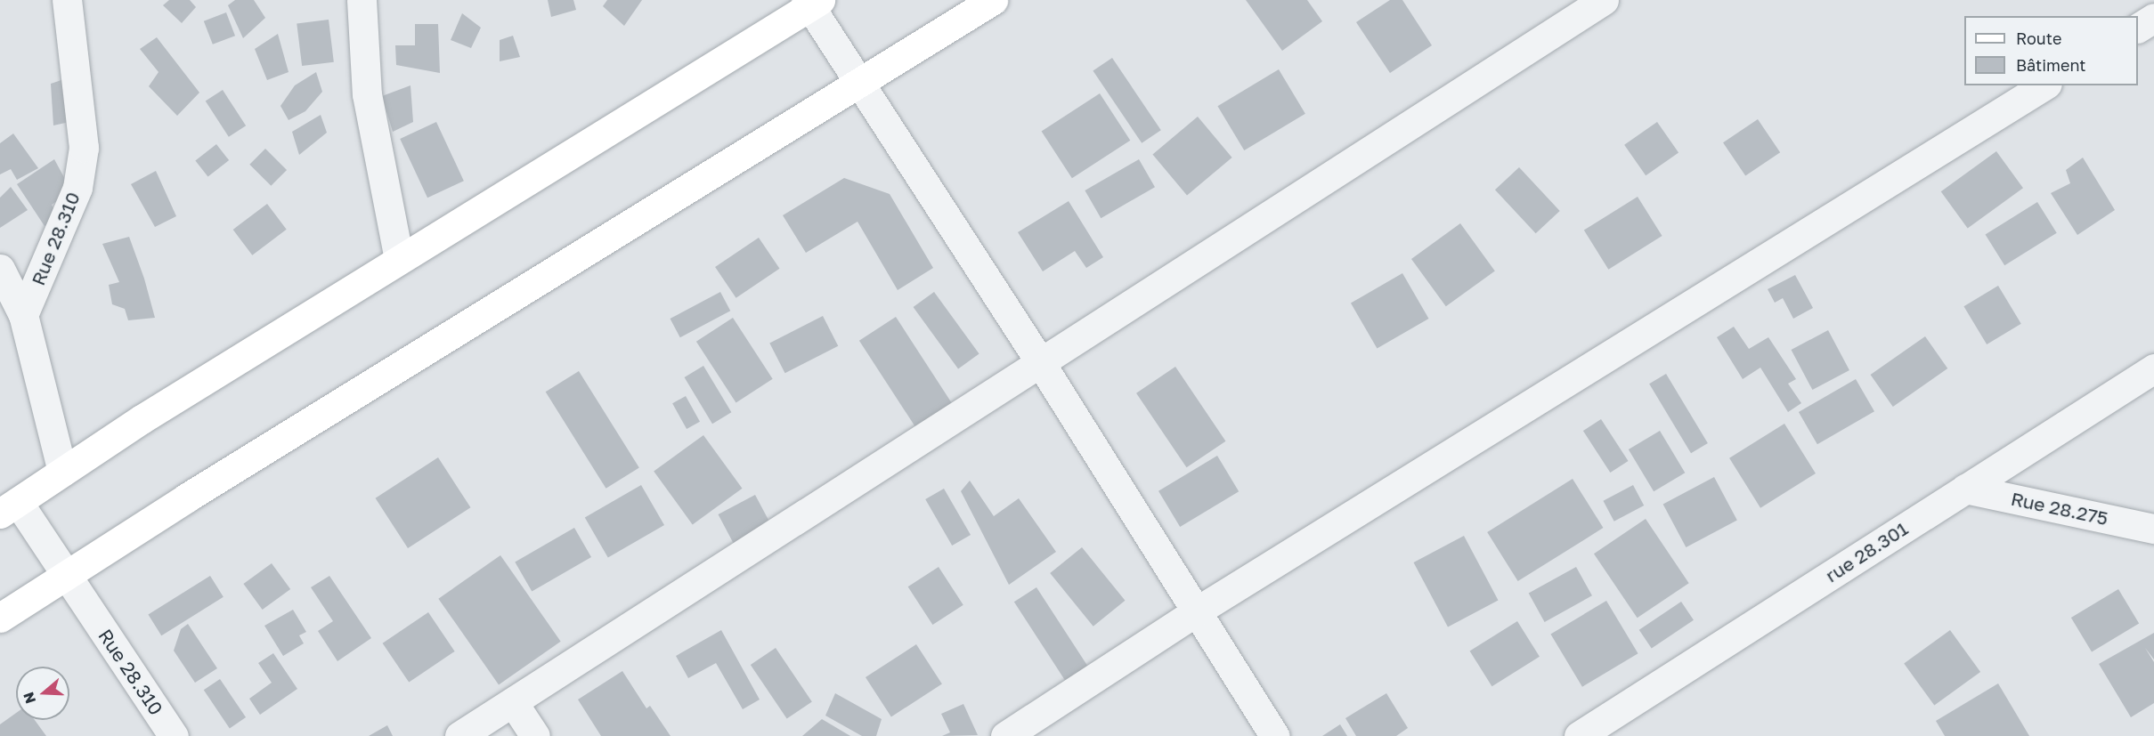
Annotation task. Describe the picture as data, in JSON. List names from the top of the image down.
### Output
{
  "streets": {
    "street": ["Rue 28.310", "Rue 28.275", "rue 28.301"]
  },
  "crossings": [
    ["Rue 28.275", "rue 28.301"]
  ],
  "legend": ["Route", "Bâtiment"],
  "north": "left"
}
